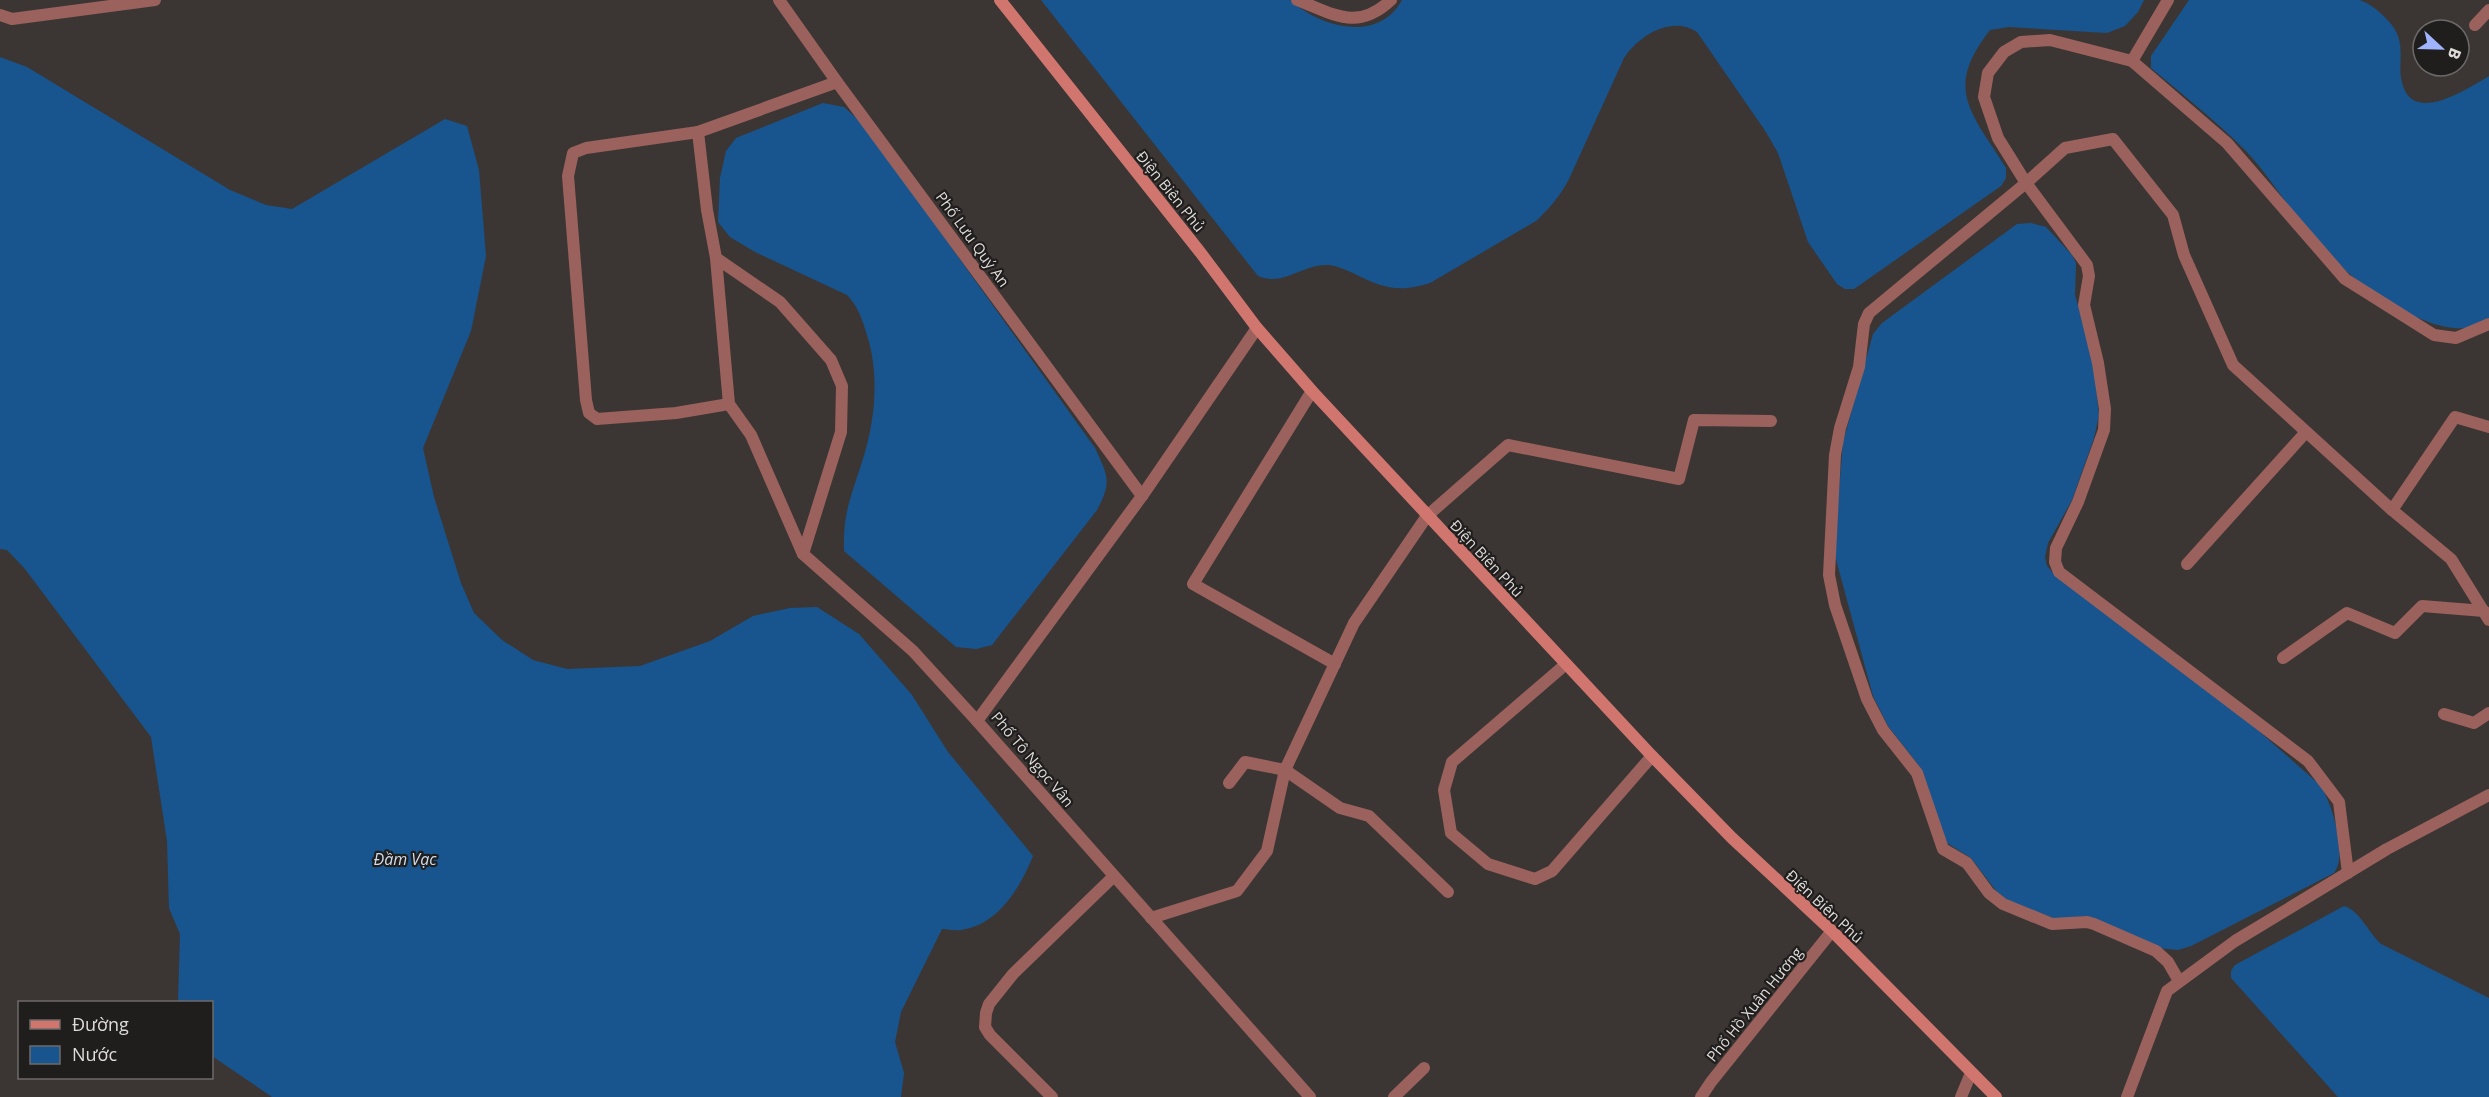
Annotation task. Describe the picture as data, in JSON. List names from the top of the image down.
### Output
{
  "streets": {
    "street": [
      "Điện Biên Phủ",
      "Phố Lưu Quý An",
      "Phố Tô Ngọc Vân",
      "Phố Hồ Xuân Hương"
    ]
  },
  "crossings": [
    ["Điện Biên Phủ", "Phố Tô Ngọc Vân"],
    ["Điện Biên Phủ", "Phố Hồ Xuân Hương"],
    ["Phố Lưu Quý An", "Phố Tô Ngọc Vân"]
  ],
  "water": ["Đầm Vạc"],
  "legend": ["Đường", "Nước"],
  "north": "right"
}
